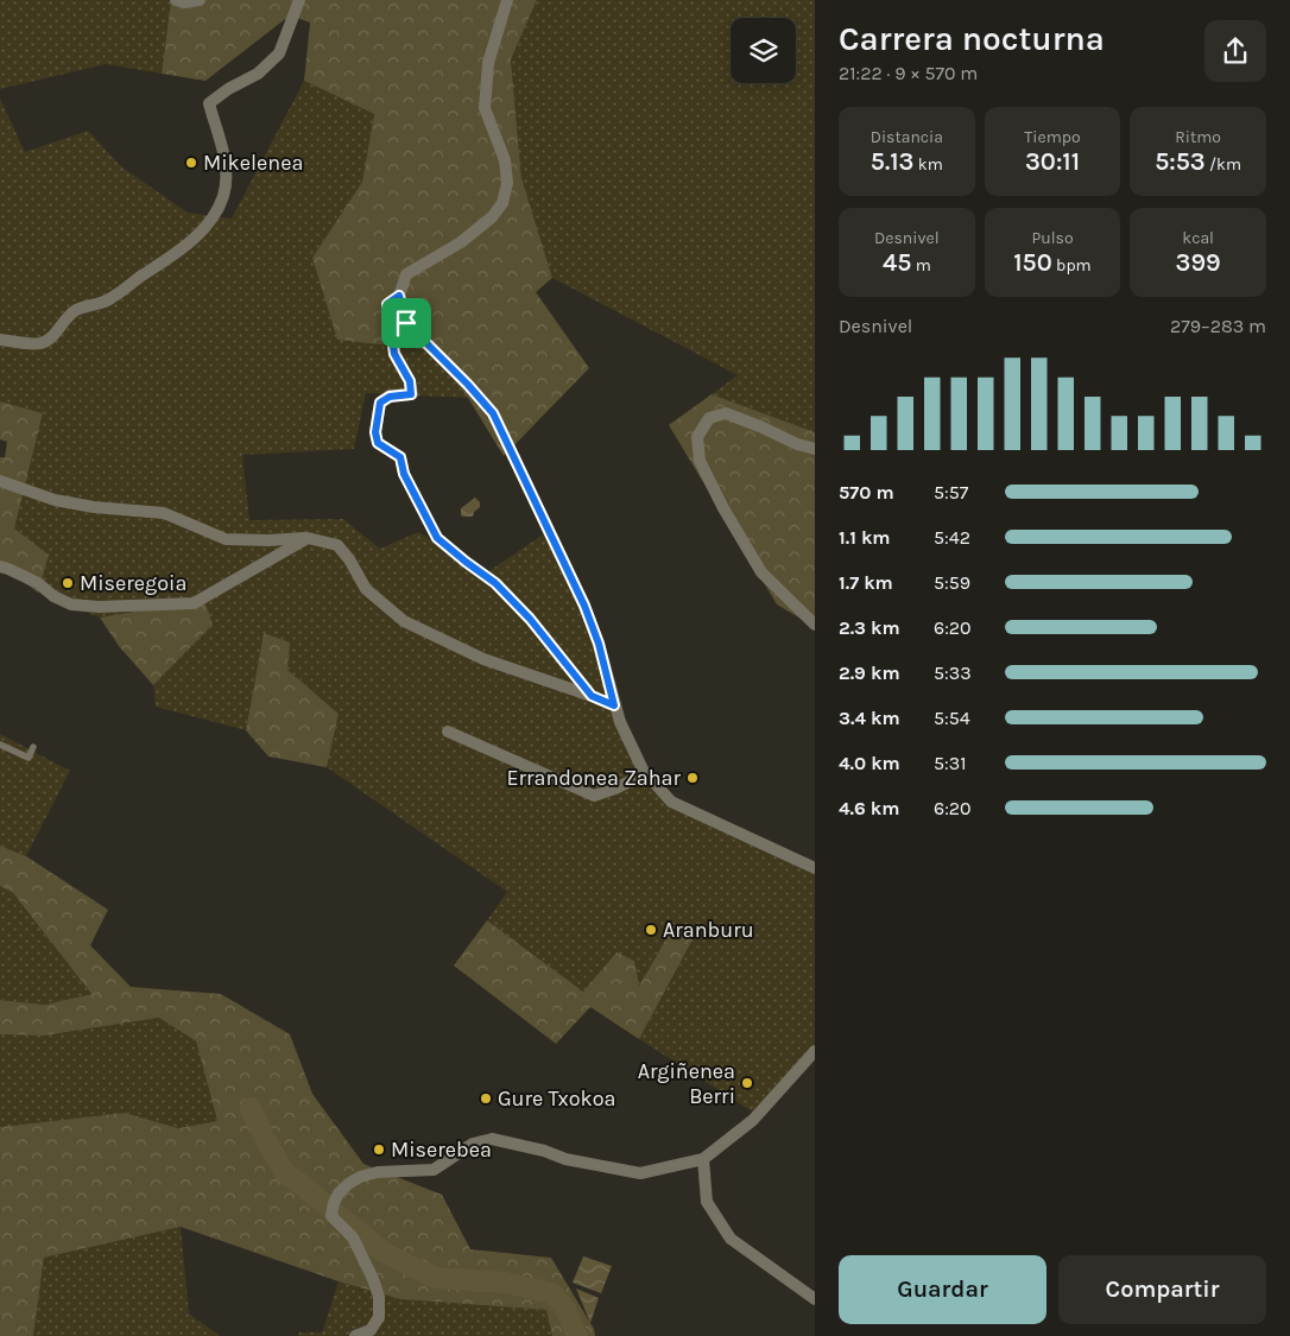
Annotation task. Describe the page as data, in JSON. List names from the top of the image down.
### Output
{
  "places": [
    "Mikelenea",
    "Miseregoia",
    "Errandonea Zahar",
    "Aranburu",
    "Argiñenea Berri",
    "Gure Txokoa",
    "Miserebea"
  ],
  "page": {
    "heading": ["Carrera nocturna", "21:22 · 9 × 570 m"],
    "stats": [
      ["Distancia", "5.13 km"],
      ["Tiempo", "30:11"],
      ["Ritmo", "5:53 /km"],
      ["Desnivel", "45 m"],
      ["Pulso", "150 bpm"],
      ["kcal", "399"]
    ],
    "chart": ["Desnivel", "279–283 m"],
    "list": [
      {
        "name": "570 m",
        "note": "5:57"
      },
      {
        "name": "1.1 km",
        "note": "5:42"
      },
      {
        "name": "1.7 km",
        "note": "5:59"
      },
      {
        "name": "2.3 km",
        "note": "6:20"
      },
      {
        "name": "2.9 km",
        "note": "5:33"
      },
      {
        "name": "3.4 km",
        "note": "5:54"
      },
      {
        "name": "4.0 km",
        "note": "5:31"
      },
      {
        "name": "4.6 km",
        "note": "6:20"
      }
    ],
    "buttons": ["Guardar", "Compartir"]
  }
}
